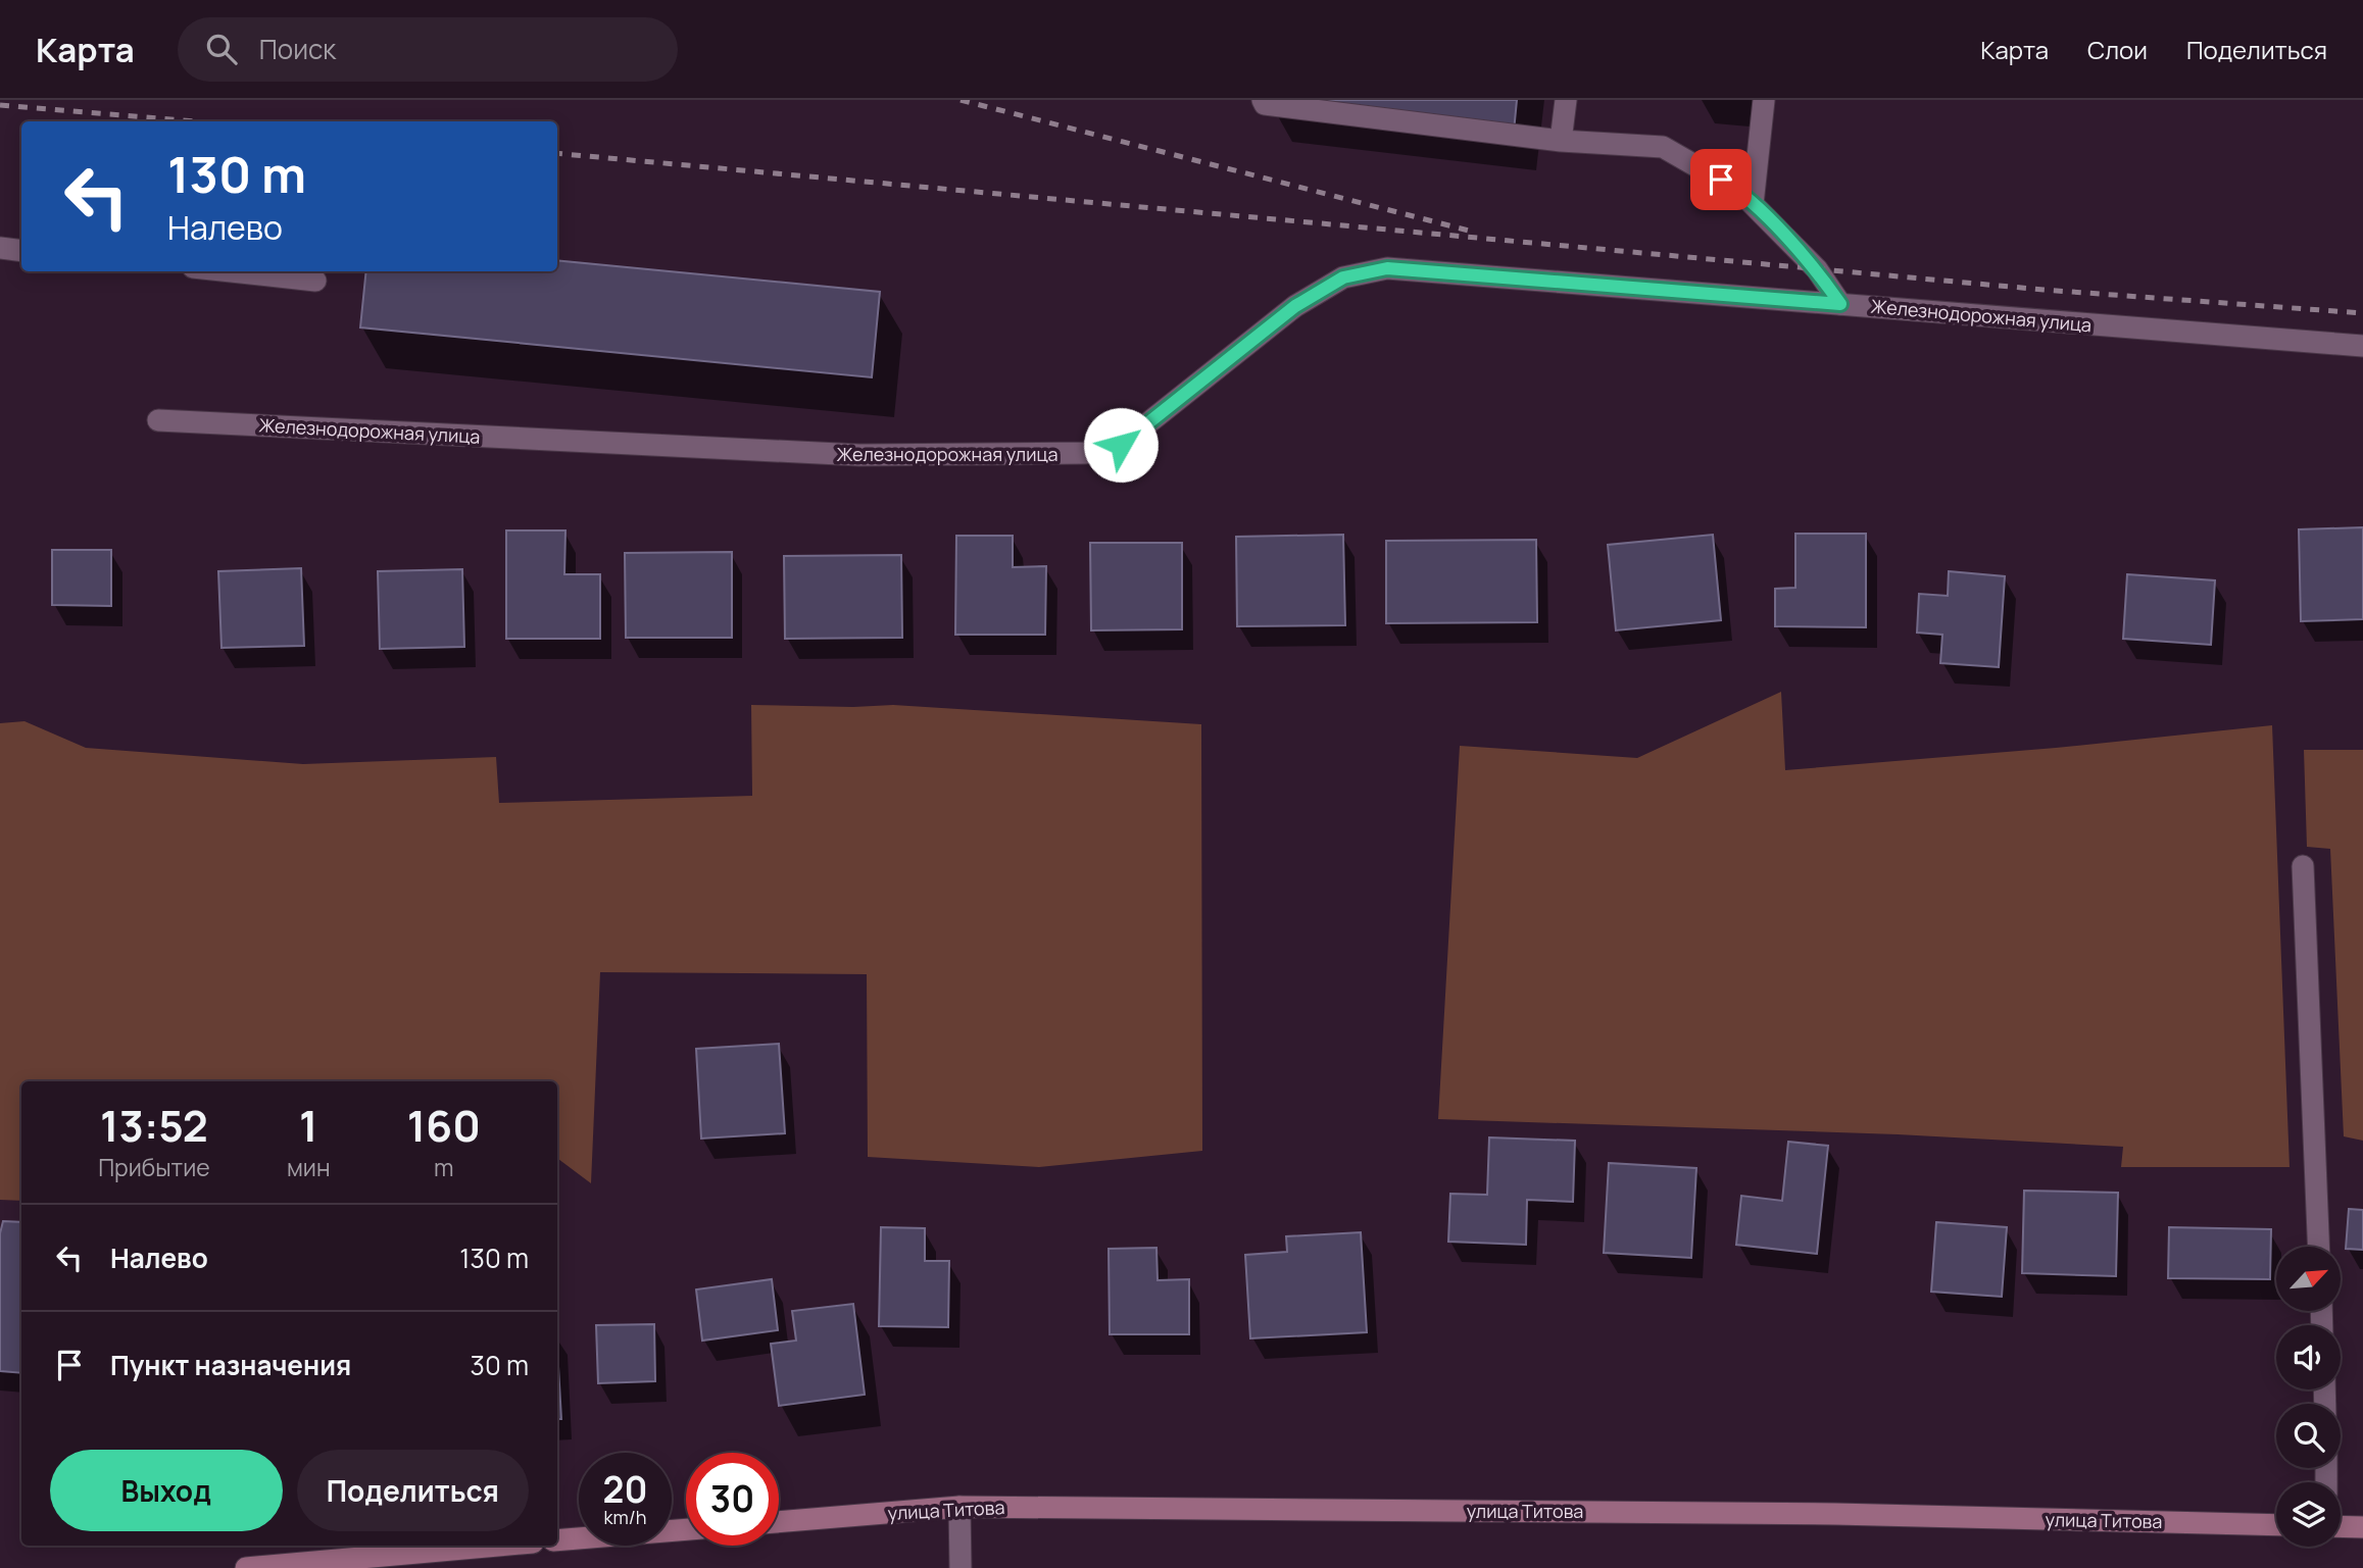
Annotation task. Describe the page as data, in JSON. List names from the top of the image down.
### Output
{
  "streets": {
    "main road": ["улица Титова"],
    "street": ["Железнодорожная улица"]
  },
  "north": "top right",
  "page": {
    "header": "Карта",
    "search": "Поиск",
    "nav": ["Карта", "Слои", "Поделиться"],
    "turn": ["130 m", "Налево"],
    "eta": [
      "13:52",
      "Прибытие",
      "1",
      "мин",
      "160",
      "m"
    ],
    "list": [
      {
        "name": "Налево",
        "value": "130 m"
      },
      {
        "name": "Пункт назначения",
        "value": "30 m"
      }
    ],
    "buttons": ["Выход", "Поделиться"],
    "speed": "20 km/h",
    "limit": "30"
  }
}
